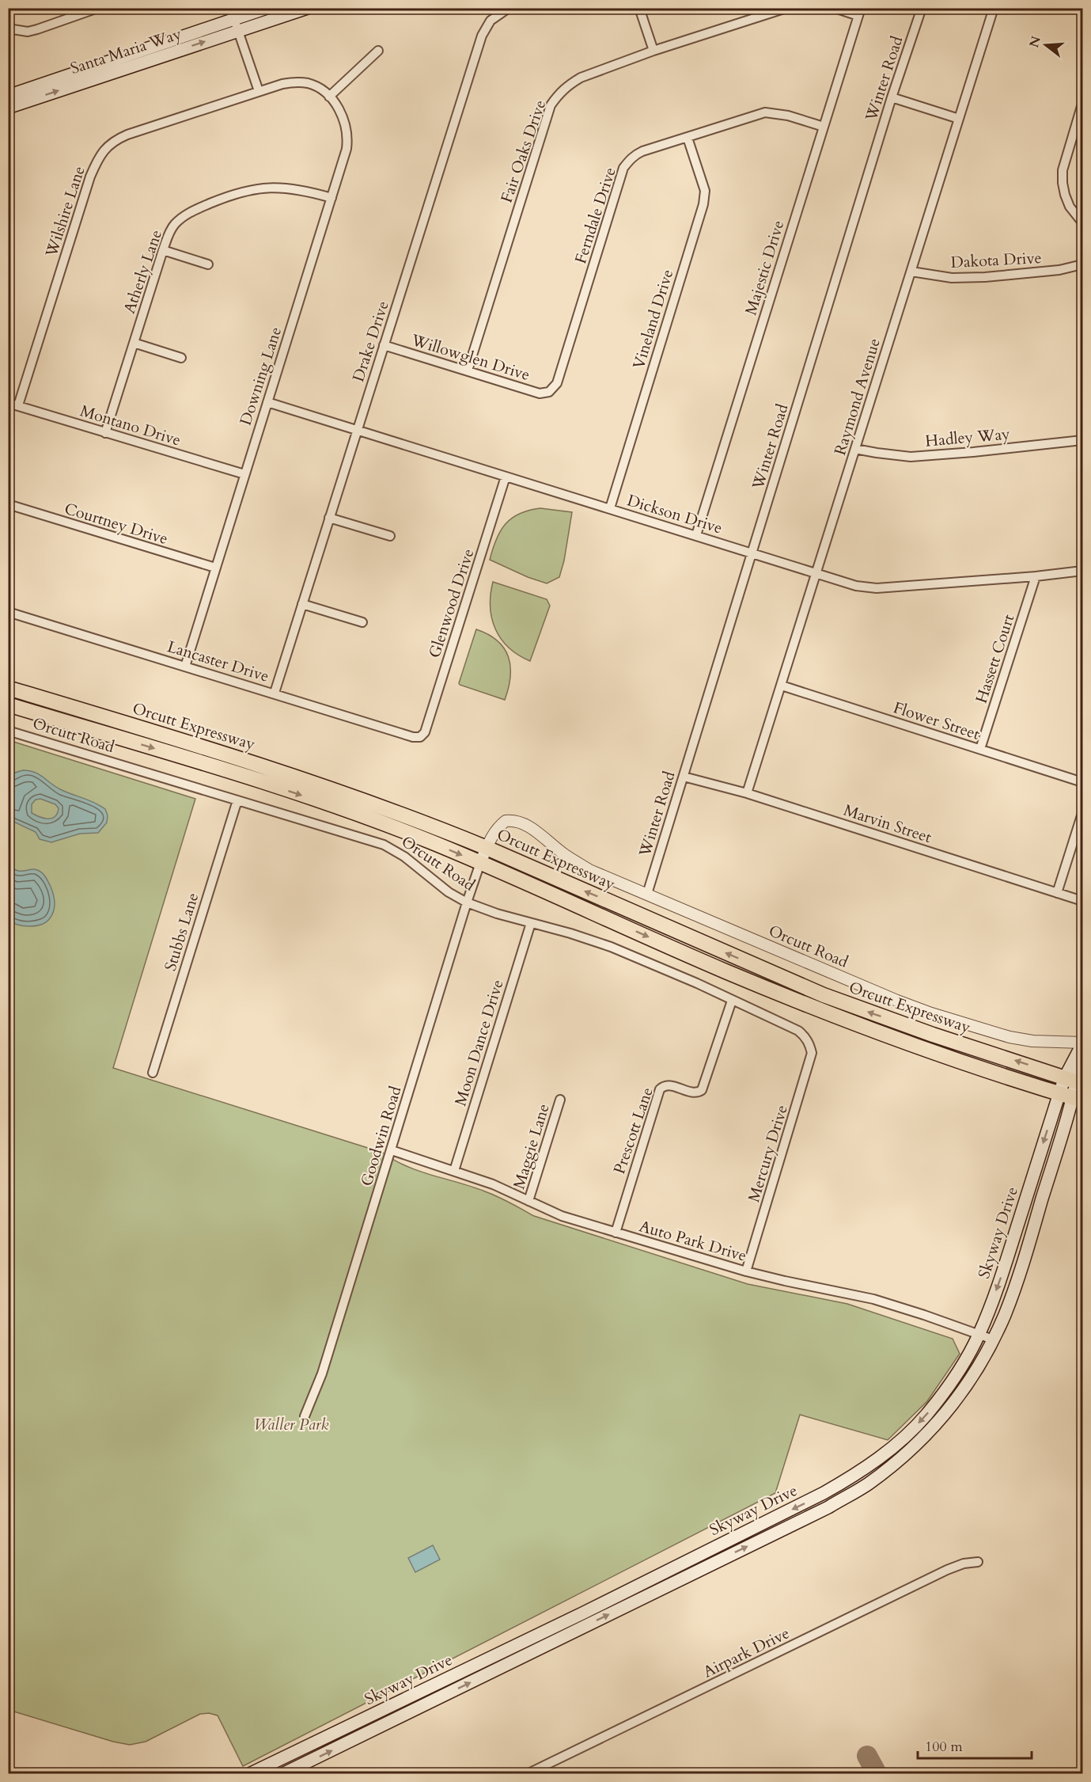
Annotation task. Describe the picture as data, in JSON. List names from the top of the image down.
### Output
{
  "streets": {
    "highway": ["Orcutt Expressway"],
    "main road": ["Santa Maria Way", "Skyway Drive"],
    "street": [
      "Winter Road",
      "Fair Oaks Drive",
      "Wilshire Lane",
      "Ferndale Drive",
      "Dakota Drive",
      "Majestic Drive",
      "Atherly Lane",
      "Vineland Drive",
      "Drake Drive",
      "Willowglen Drive",
      "Downing Lane",
      "Raymond Avenue",
      "Montano Drive",
      "Hadley Way",
      "Dickson Drive",
      "Courtney Drive",
      "Glenwood Drive",
      "Hassett Court",
      "Lancaster Drive",
      "Flower Street",
      "Orcutt Road",
      "Marvin Street",
      "Stubbs Lane",
      "Moon Dance Drive",
      "Prescott Lane",
      "Goodwin Road",
      "Maggie Lane",
      "Mercury Drive",
      "Auto Park Drive",
      "Airpark Drive"
    ]
  },
  "crossings": [
    ["Winter Road", "Dickson Drive"],
    ["Winter Road", "Orcutt Road"],
    ["Winter Road", "Marvin Street"],
    ["Fair Oaks Drive", "Willowglen Drive"],
    ["Wilshire Lane", "Downing Lane"],
    ["Wilshire Lane", "Montano Drive"],
    ["Ferndale Drive", "Majestic Drive"],
    ["Ferndale Drive", "Vineland Drive"],
    ["Ferndale Drive", "Willowglen Drive"],
    ["Dakota Drive", "Raymond Avenue"],
    ["Majestic Drive", "Dickson Drive"],
    ["Atherly Lane", "Downing Lane"],
    ["Atherly Lane", "Montano Drive"],
    ["Vineland Drive", "Dickson Drive"],
    ["Drake Drive", "Willowglen Drive"],
    ["Drake Drive", "Dickson Drive"],
    ["Drake Drive", "Lancaster Drive"],
    ["Downing Lane", "Montano Drive"],
    ["Downing Lane", "Dickson Drive"],
    ["Downing Lane", "Courtney Drive"],
    ["Downing Lane", "Lancaster Drive"],
    ["Raymond Avenue", "Hadley Way"],
    ["Raymond Avenue", "Dickson Drive"],
    ["Raymond Avenue", "Flower Street"],
    ["Raymond Avenue", "Marvin Street"],
    ["Dickson Drive", "Glenwood Drive"],
    ["Dickson Drive", "Hassett Court"],
    ["Glenwood Drive", "Lancaster Drive"],
    ["Hassett Court", "Flower Street"],
    ["Orcutt Expressway", "Orcutt Road"],
    ["Orcutt Expressway", "Skyway Drive"],
    ["Orcutt Road", "Stubbs Lane"],
    ["Orcutt Road", "Moon Dance Drive"],
    ["Orcutt Road", "Prescott Lane"],
    ["Orcutt Road", "Goodwin Road"],
    ["Orcutt Road", "Mercury Drive"],
    ["Moon Dance Drive", "Auto Park Drive"],
    ["Prescott Lane", "Auto Park Drive"],
    ["Goodwin Road", "Auto Park Drive"],
    ["Maggie Lane", "Auto Park Drive"],
    ["Mercury Drive", "Auto Park Drive"],
    ["Skyway Drive", "Auto Park Drive"]
  ],
  "parks": ["Waller Park"],
  "scale_bar": "100 m",
  "north": "left"
}
